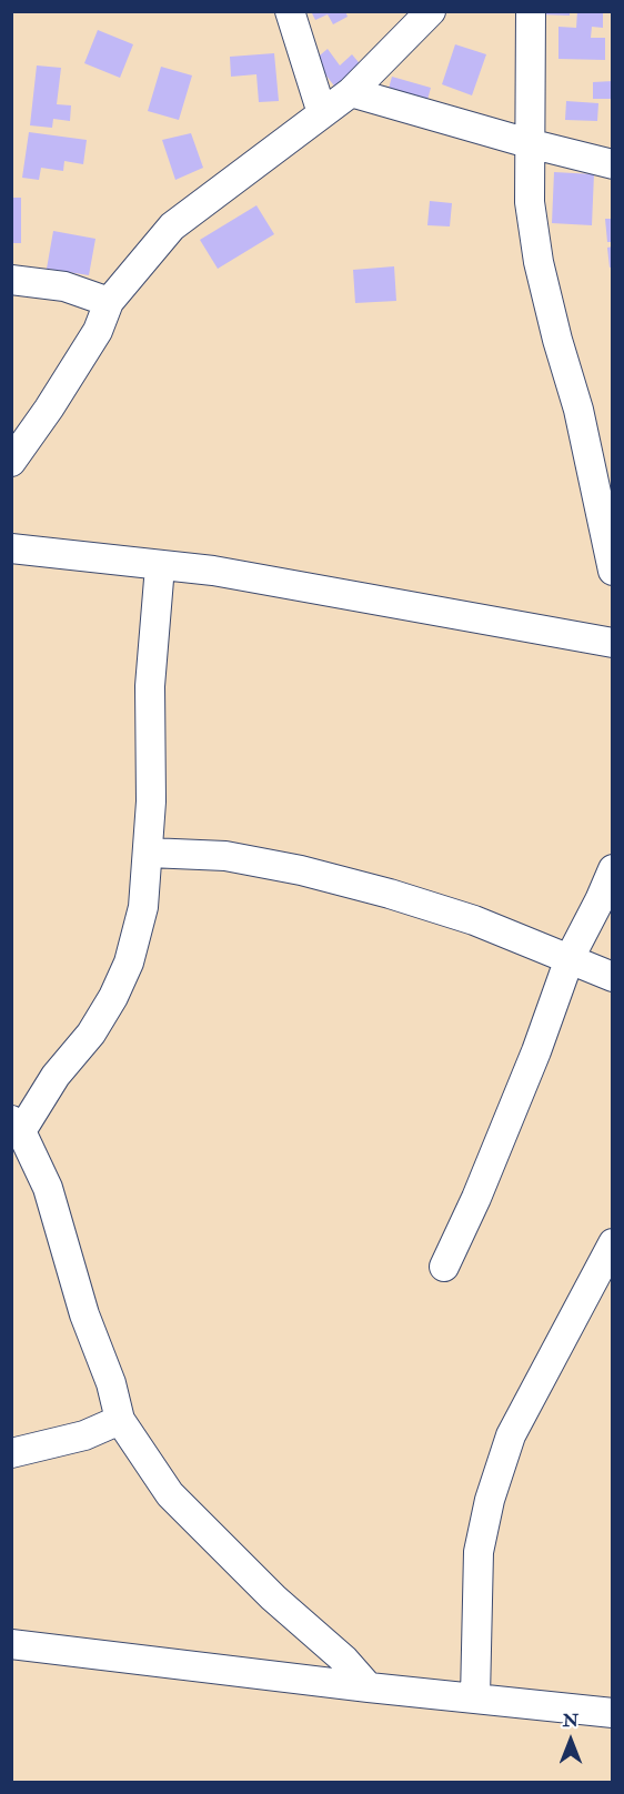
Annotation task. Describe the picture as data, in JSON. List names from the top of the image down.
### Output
{
  "north": "top"
}
